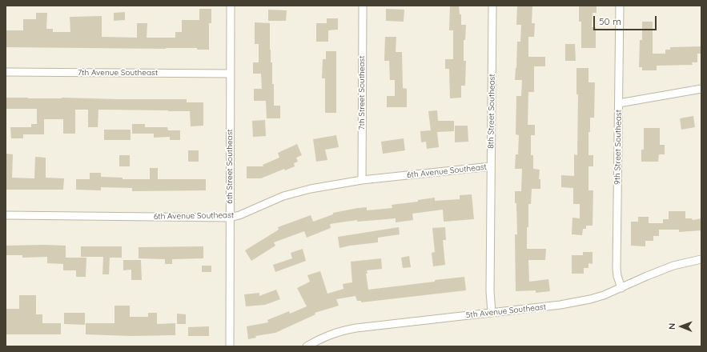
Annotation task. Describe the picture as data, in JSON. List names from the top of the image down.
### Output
{
  "streets": {
    "street": [
      "7th Avenue Southeast",
      "7th Street Southeast",
      "8th Street Southeast",
      "9th Street Southeast",
      "6th Street Southeast",
      "6th Avenue Southeast",
      "5th Avenue Southeast"
    ]
  },
  "crossings": [
    ["7th Avenue Southeast", "6th Street Southeast"],
    ["7th Street Southeast", "6th Avenue Southeast"],
    ["8th Street Southeast", "6th Avenue Southeast"],
    ["8th Street Southeast", "5th Avenue Southeast"],
    ["9th Street Southeast", "5th Avenue Southeast"],
    ["6th Street Southeast", "6th Avenue Southeast"]
  ],
  "scale_bar": "50 m",
  "north": "left"
}
